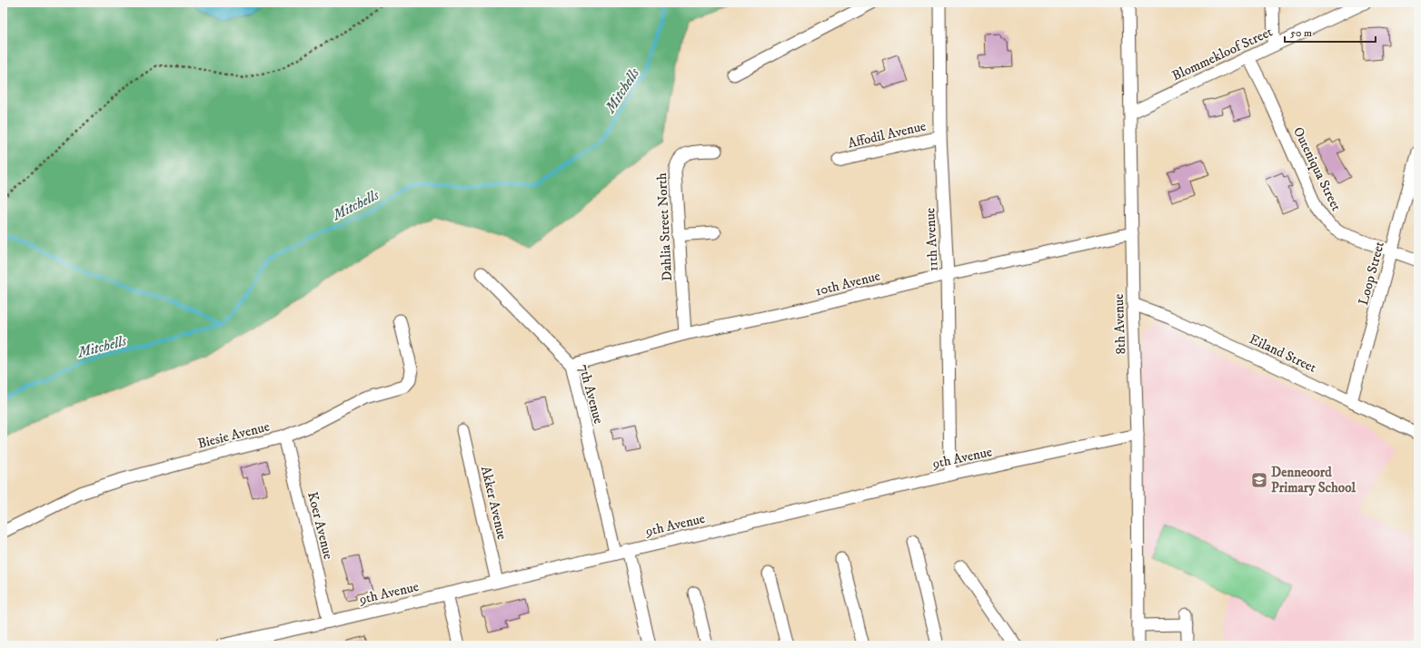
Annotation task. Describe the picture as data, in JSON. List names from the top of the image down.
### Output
{
  "streets": {
    "street": [
      "Blommekloof Street",
      "Affodil Avenue",
      "Outeniqua Street",
      "Dahlia Street North",
      "11th Avenue",
      "Loop Street",
      "10th Avenue",
      "8th Avenue",
      "Eiland Street",
      "7th Avenue",
      "Biesie Avenue",
      "9th Avenue",
      "Akker Avenue",
      "Koer Avenue"
    ]
  },
  "crossings": [
    ["Blommekloof Street", "Outeniqua Street"],
    ["Blommekloof Street", "8th Avenue"],
    ["Affodil Avenue", "11th Avenue"],
    ["Outeniqua Street", "Loop Street"],
    ["Dahlia Street North", "10th Avenue"],
    ["11th Avenue", "10th Avenue"],
    ["11th Avenue", "9th Avenue"],
    ["Loop Street", "Eiland Street"],
    ["10th Avenue", "8th Avenue"],
    ["10th Avenue", "7th Avenue"],
    ["8th Avenue", "Eiland Street"],
    ["8th Avenue", "9th Avenue"],
    ["7th Avenue", "9th Avenue"],
    ["Biesie Avenue", "Koer Avenue"],
    ["9th Avenue", "Akker Avenue"],
    ["9th Avenue", "Koer Avenue"]
  ],
  "water": ["Mitchells"],
  "places": {
    "school or university": ["Denneoord Primary School"]
  },
  "scale_bar": "50 m"
}
